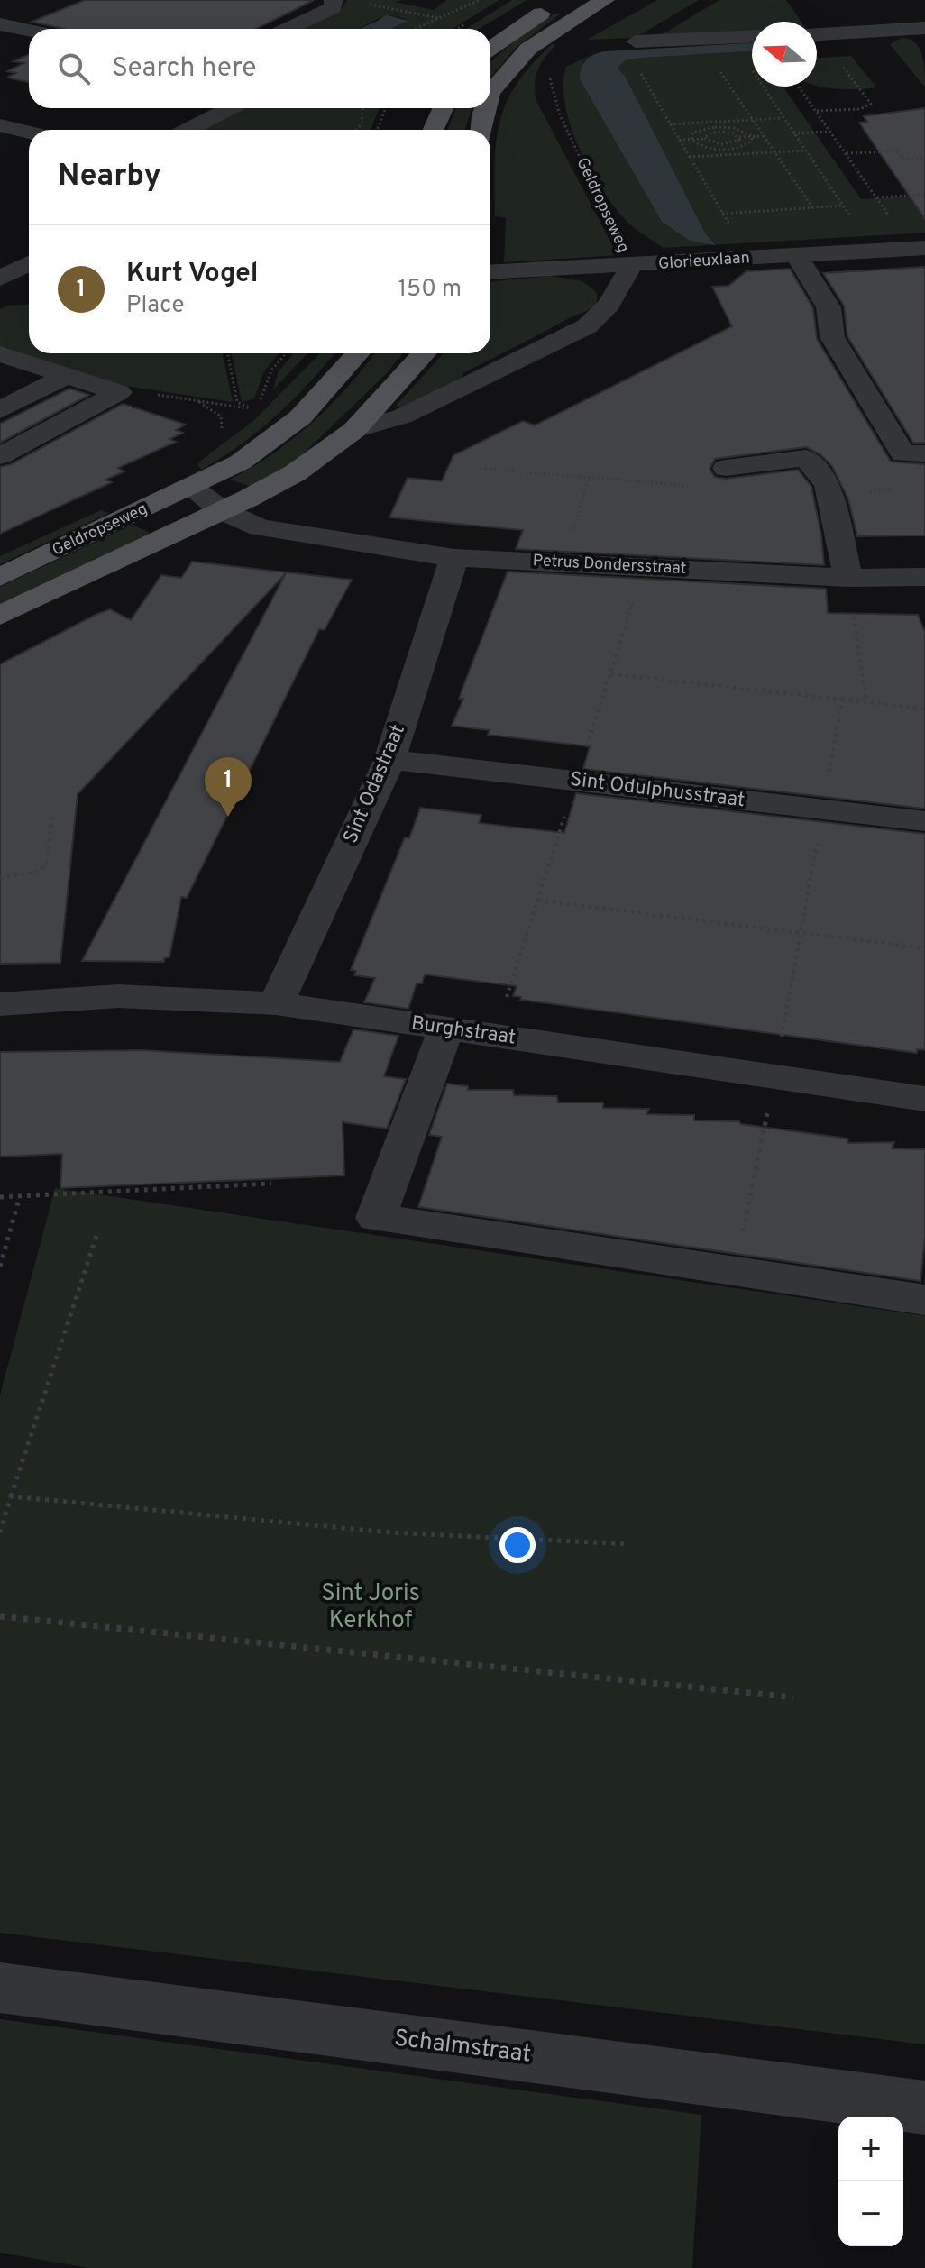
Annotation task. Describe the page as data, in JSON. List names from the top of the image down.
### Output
{
  "streets": {
    "main road": ["Geldropseweg"],
    "street": [
      "Glorieuxlaan",
      "Petrus Dondersstraat",
      "Sint Odastraat",
      "Sint Odulphusstraat",
      "Burghstraat",
      "Schalmstraat"
    ]
  },
  "crossings": [
    ["Geldropseweg", "Glorieuxlaan"],
    ["Geldropseweg", "Petrus Dondersstraat"],
    ["Petrus Dondersstraat", "Sint Odastraat"],
    ["Sint Odastraat", "Sint Odulphusstraat"],
    ["Sint Odastraat", "Burghstraat"]
  ],
  "parks": ["Sint Joris Kerkhof"],
  "north": "left",
  "page": {
    "search": "Search here",
    "heading": "Nearby",
    "list": [
      {
        "mark": "1",
        "name": "Kurt Vogel",
        "note": "Place",
        "value": "150 m"
      }
    ],
    "pins": "1",
    "map_buttons": ["+", "−"]
  }
}
